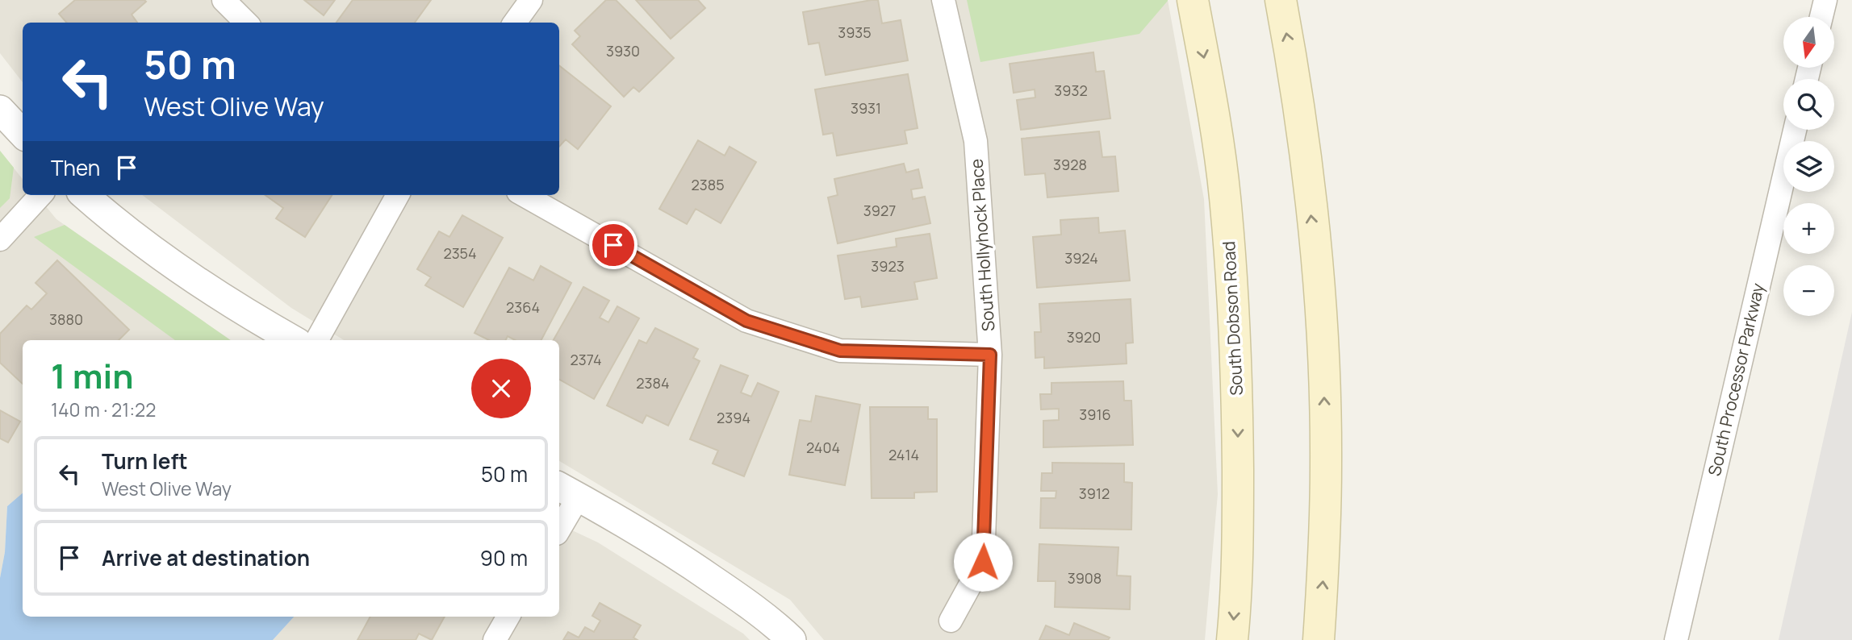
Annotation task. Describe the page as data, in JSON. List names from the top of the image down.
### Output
{
  "streets": {
    "main road": ["South Dobson Road"],
    "street": ["South Hollyhock Place", "South Processor Parkway"]
  },
  "house_numbers": [
    "3935",
    "3930",
    "3932",
    "3931",
    "3928",
    "2385",
    "3927",
    "2354",
    "3924",
    "3923",
    "2364",
    "3880",
    "3920",
    "2374",
    "2384",
    "3916",
    "2394",
    "2404",
    "2414",
    "3912",
    "3908"
  ],
  "north": "bottom",
  "page": {
    "map_buttons": ["+", "−"],
    "turn": ["50 m", "West Olive Way"],
    "then": "Then",
    "heading": ["1 min", "140 m · 21:22"],
    "list": [
      {
        "name": "Turn left",
        "note": "West Olive Way",
        "value": "50 m"
      },
      {
        "name": "Arrive at destination",
        "value": "90 m"
      }
    ]
  }
}
